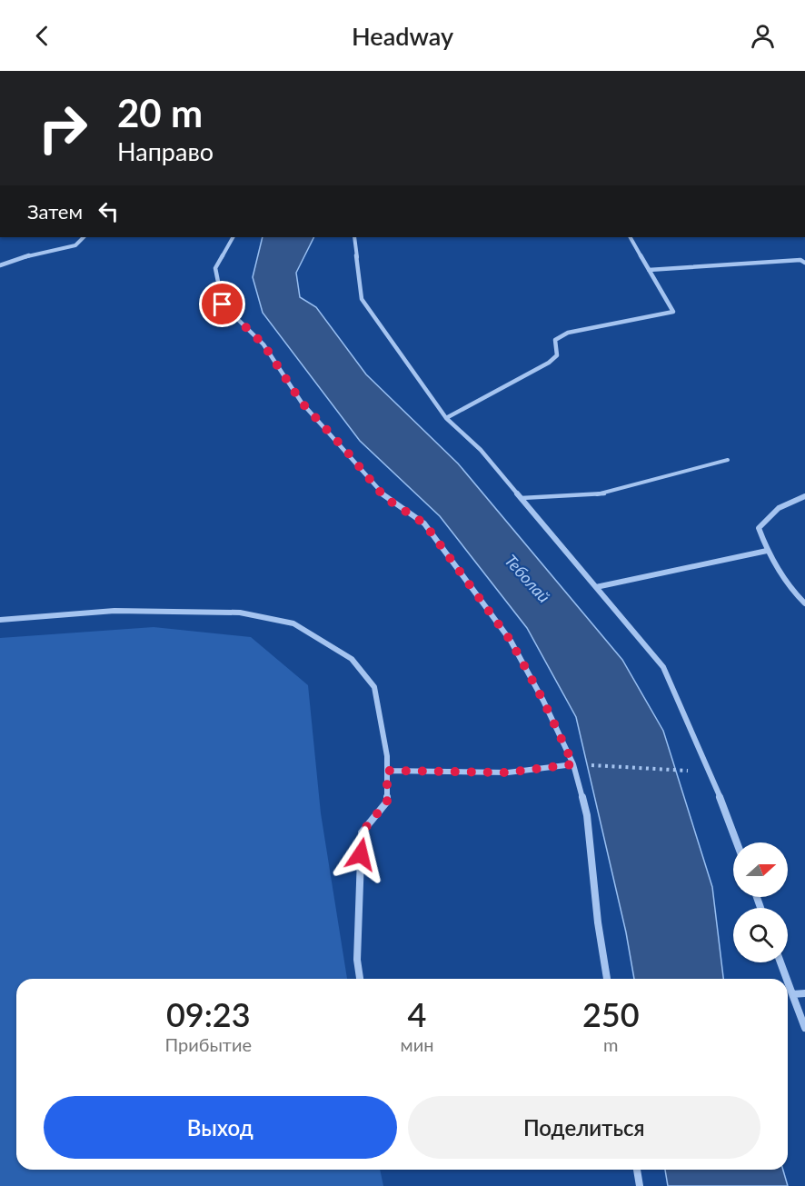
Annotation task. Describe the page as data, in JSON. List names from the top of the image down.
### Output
{
  "water": ["Теболай"],
  "north": "right",
  "page": {
    "header": "Headway",
    "turn": ["20 m", "Направо"],
    "then": "Затем",
    "eta": [
      "09:23",
      "Прибытие",
      "4",
      "мин",
      "250",
      "m"
    ],
    "buttons": ["Выход", "Поделиться"]
  }
}
